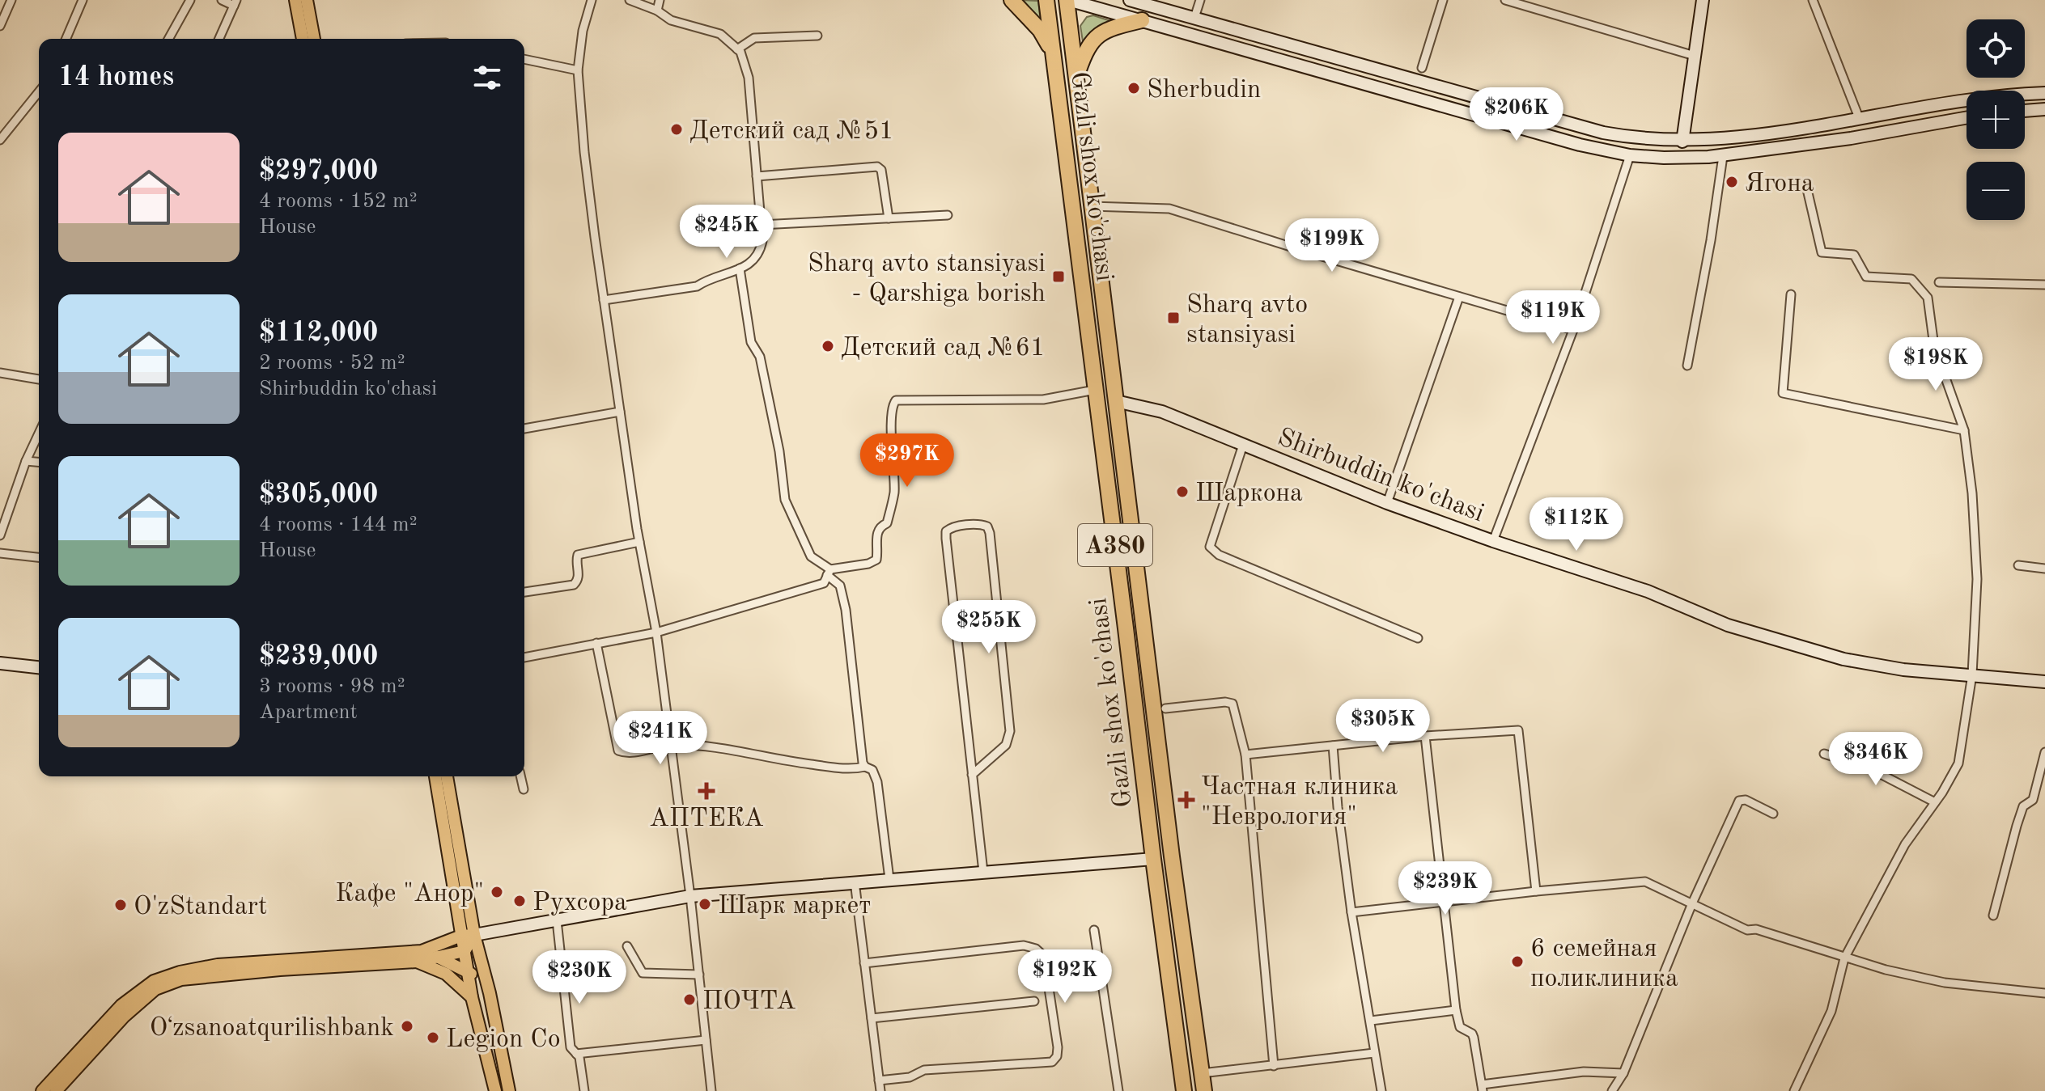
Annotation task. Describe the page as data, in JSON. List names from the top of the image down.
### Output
{
  "streets": {
    "highway": ["Gazli shox ko'chasi", "A380"],
    "main road": ["Shirbuddin ko'chasi"]
  },
  "crossings": [
    ["Gazli shox ko'chasi", "Shirbuddin ko'chasi"]
  ],
  "places": {
    "other": [
      "Sherbudin",
      "Детский сад №51",
      "Ягона",
      "Детский сад №61",
      "Шаркона",
      "Кафе \"Анор\"",
      "Рухсора",
      "Шарк маркет",
      "O'zStandart",
      "6 семейная поликлиника",
      "ПОЧТА",
      "Oʻzsanoatqurilishbank",
      "Legion Co"
    ],
    "transit": ["Sharq avto stansiyasi - Qarshiga borish", "Sharq avto stansiyasi"],
    "health": ["АПТЕКА", "Частная клиника \"Неврология\""]
  },
  "page": {
    "map_buttons": ["+", "−"],
    "heading": "14 homes",
    "price": [
      "$206K",
      "$245K",
      "$199K",
      "$119K",
      "$198K",
      "$297K",
      "$112K",
      "$255K",
      "$305K",
      "$241K",
      "$346K",
      "$239K",
      "$192K",
      "$230K"
    ],
    "list": [
      {
        "name": "$297,000",
        "note": "4 rooms · 152 m² · House"
      },
      {
        "name": "$112,000",
        "note": "2 rooms · 52 m² · Shirbuddin ko'chasi"
      },
      {
        "name": "$305,000",
        "note": "4 rooms · 144 m² · House"
      },
      {
        "name": "$239,000",
        "note": "3 rooms · 98 m² · Apartment"
      }
    ]
  }
}
